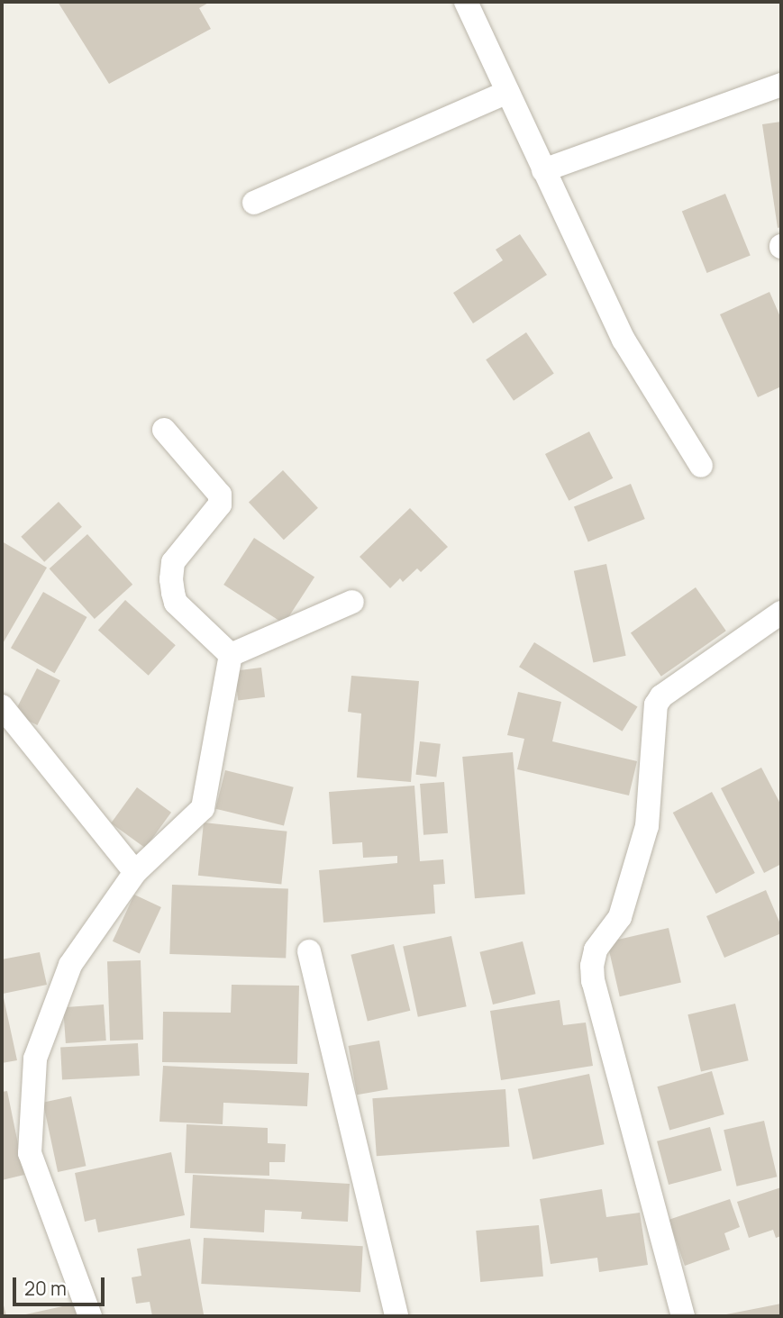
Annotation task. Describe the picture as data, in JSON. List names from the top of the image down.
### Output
{
  "scale_bar": "20 m"
}
